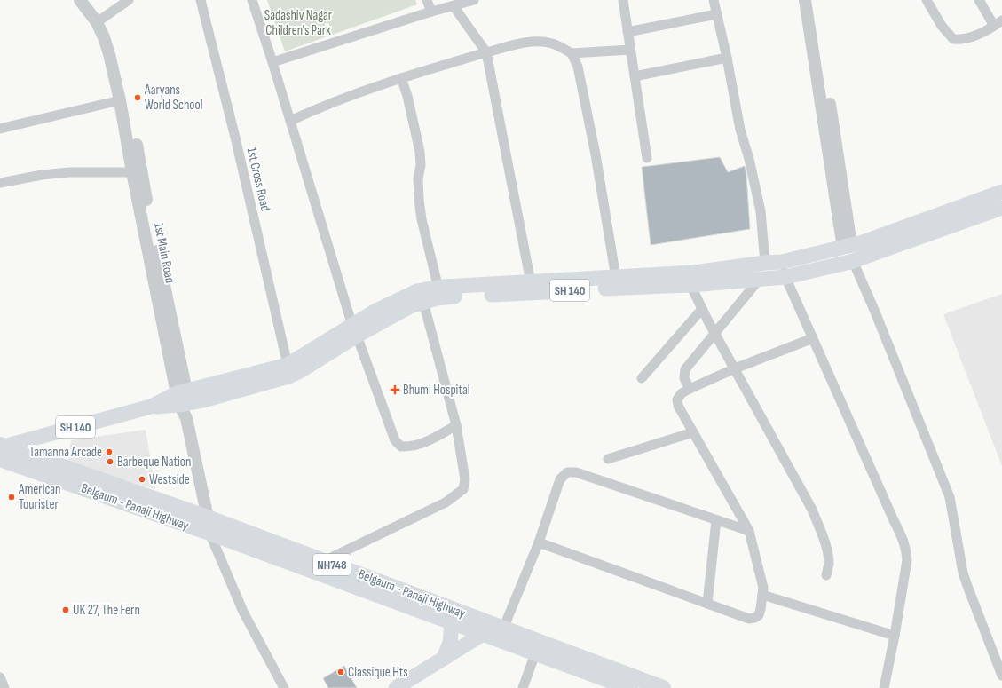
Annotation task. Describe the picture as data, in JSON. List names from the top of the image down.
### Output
{
  "streets": {
    "highway": ["Belgaum - Panaji Highway", "NH748"],
    "main road": ["SH 140"],
    "street": ["1st Cross Road", "1st Main Road"]
  },
  "crossings": [
    ["1st Cross Road", "SH 140"],
    ["1st Main Road", "SH 140"],
    ["1st Main Road", "Belgaum - Panaji Highway"],
    ["SH 140", "Belgaum - Panaji Highway"]
  ],
  "parks": ["Sadashiv Nagar Children's Park"],
  "places": {
    "other": [
      "Aaryans World School",
      "Tamanna Arcade",
      "Barbeque Nation",
      "Westside",
      "American Tourister",
      "UK 27, The Fern",
      "Classique Hts"
    ],
    "health": ["Bhumi Hospital"]
  }
}
